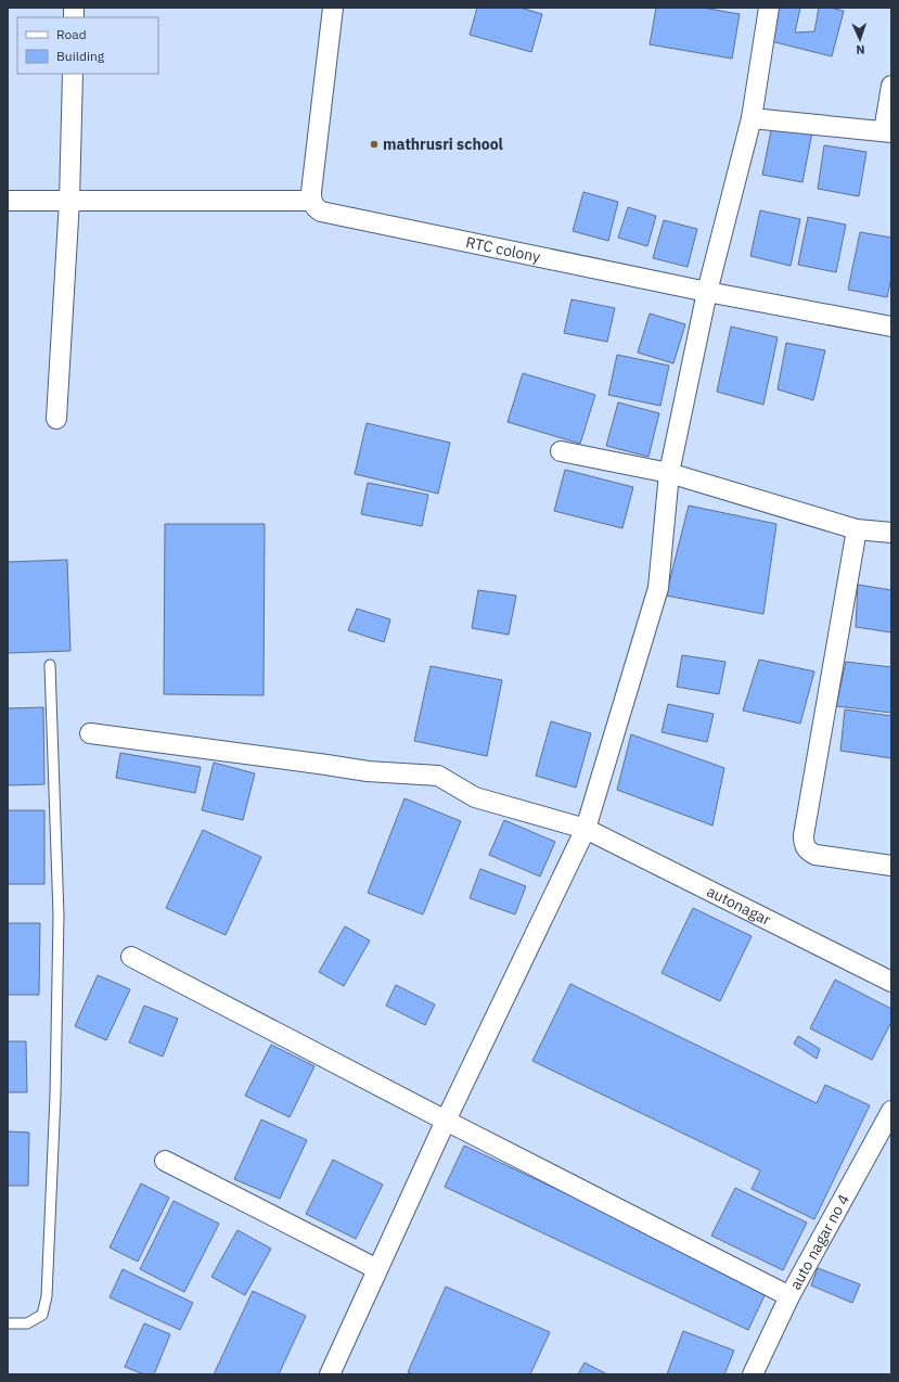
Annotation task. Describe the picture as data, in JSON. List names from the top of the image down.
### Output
{
  "streets": {
    "street": ["RTC colony", "autonagar", "auto nagar no 4"]
  },
  "places": ["mathrusri school"],
  "legend": ["Road", "Building"],
  "north": "bottom"
}
